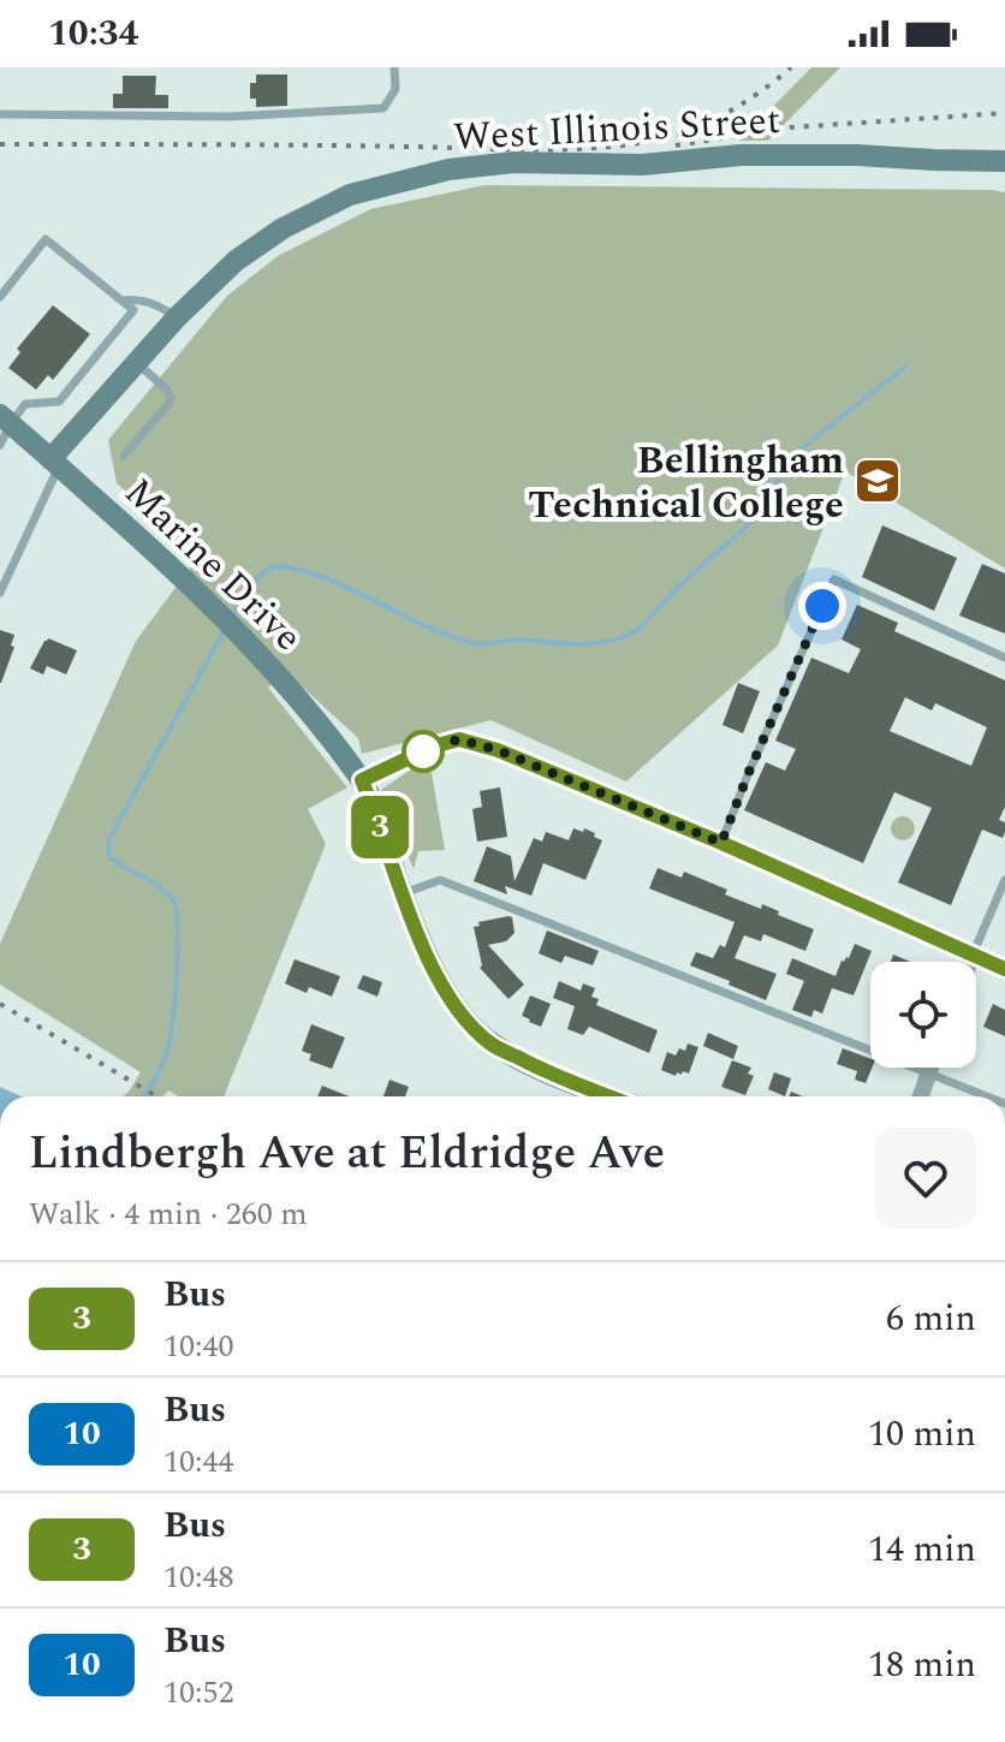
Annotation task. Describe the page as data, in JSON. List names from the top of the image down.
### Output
{
  "streets": {
    "street": ["West Illinois Street", "Marine Drive"]
  },
  "crossings": [
    ["West Illinois Street", "Marine Drive"]
  ],
  "places": {
    "school or university": ["Bellingham Technical College"]
  },
  "lines": ["bus line 3"],
  "page": {
    "status": "10:34",
    "on_map": "3",
    "heading": ["Lindbergh Ave at Eldridge Ave", "Walk · 4 min · 260 m"],
    "list": [
      {
        "mark": "3",
        "name": "Bus",
        "note": "10:40",
        "value": "6 min"
      },
      {
        "mark": "10",
        "name": "Bus",
        "note": "10:44",
        "value": "10 min"
      },
      {
        "mark": "3",
        "name": "Bus",
        "note": "10:48",
        "value": "14 min"
      },
      {
        "mark": "10",
        "name": "Bus",
        "note": "10:52",
        "value": "18 min"
      }
    ]
  }
}
